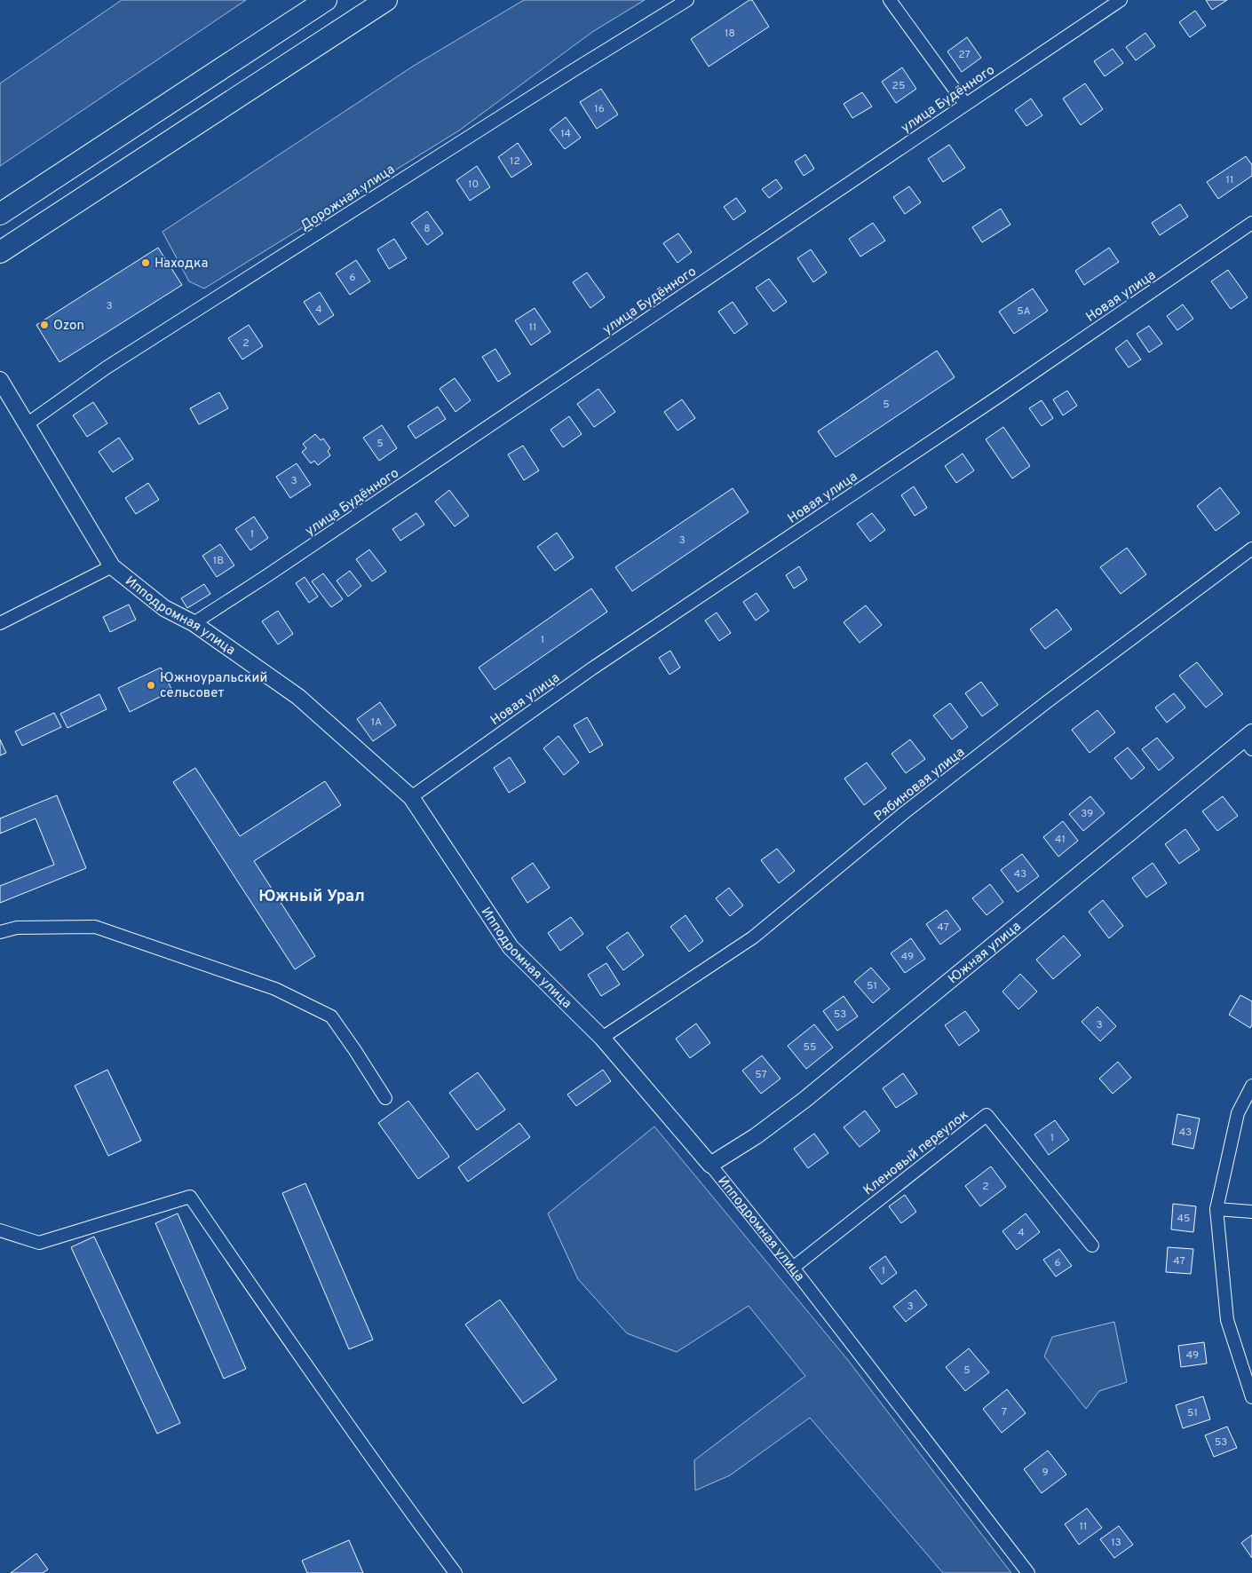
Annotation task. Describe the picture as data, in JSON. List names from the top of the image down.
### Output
{
  "streets": {
    "street": [
      "улица Будённого",
      "Дорожная улица",
      "Новая улица",
      "Ипподромная улица",
      "Рябиновая улица",
      "Южная улица",
      "Кленовый переулок"
    ]
  },
  "crossings": [
    ["улица Будённого", "Ипподромная улица"],
    ["Дорожная улица", "Ипподромная улица"],
    ["Новая улица", "Ипподромная улица"],
    ["Ипподромная улица", "Рябиновая улица"],
    ["Ипподромная улица", "Южная улица"],
    ["Ипподромная улица", "Кленовый переулок"]
  ],
  "districts": ["Южный Урал"],
  "places": ["Находка", "Ozon", "Южноуральский сельсовет"],
  "house_numbers": [
    "18",
    "27",
    "25",
    "16",
    "14",
    "12",
    "11",
    "10",
    "8",
    "6",
    "3",
    "4",
    "5А",
    "11",
    "2",
    "5",
    "5",
    "3",
    "1",
    "3",
    "1В",
    "1",
    "1А",
    "39",
    "41",
    "43",
    "47",
    "49",
    "51",
    "53",
    "3",
    "55",
    "57",
    "43",
    "1",
    "2",
    "45",
    "4",
    "47",
    "6",
    "1",
    "3",
    "49",
    "5",
    "7",
    "51",
    "53",
    "9",
    "11",
    "13"
  ]
}
